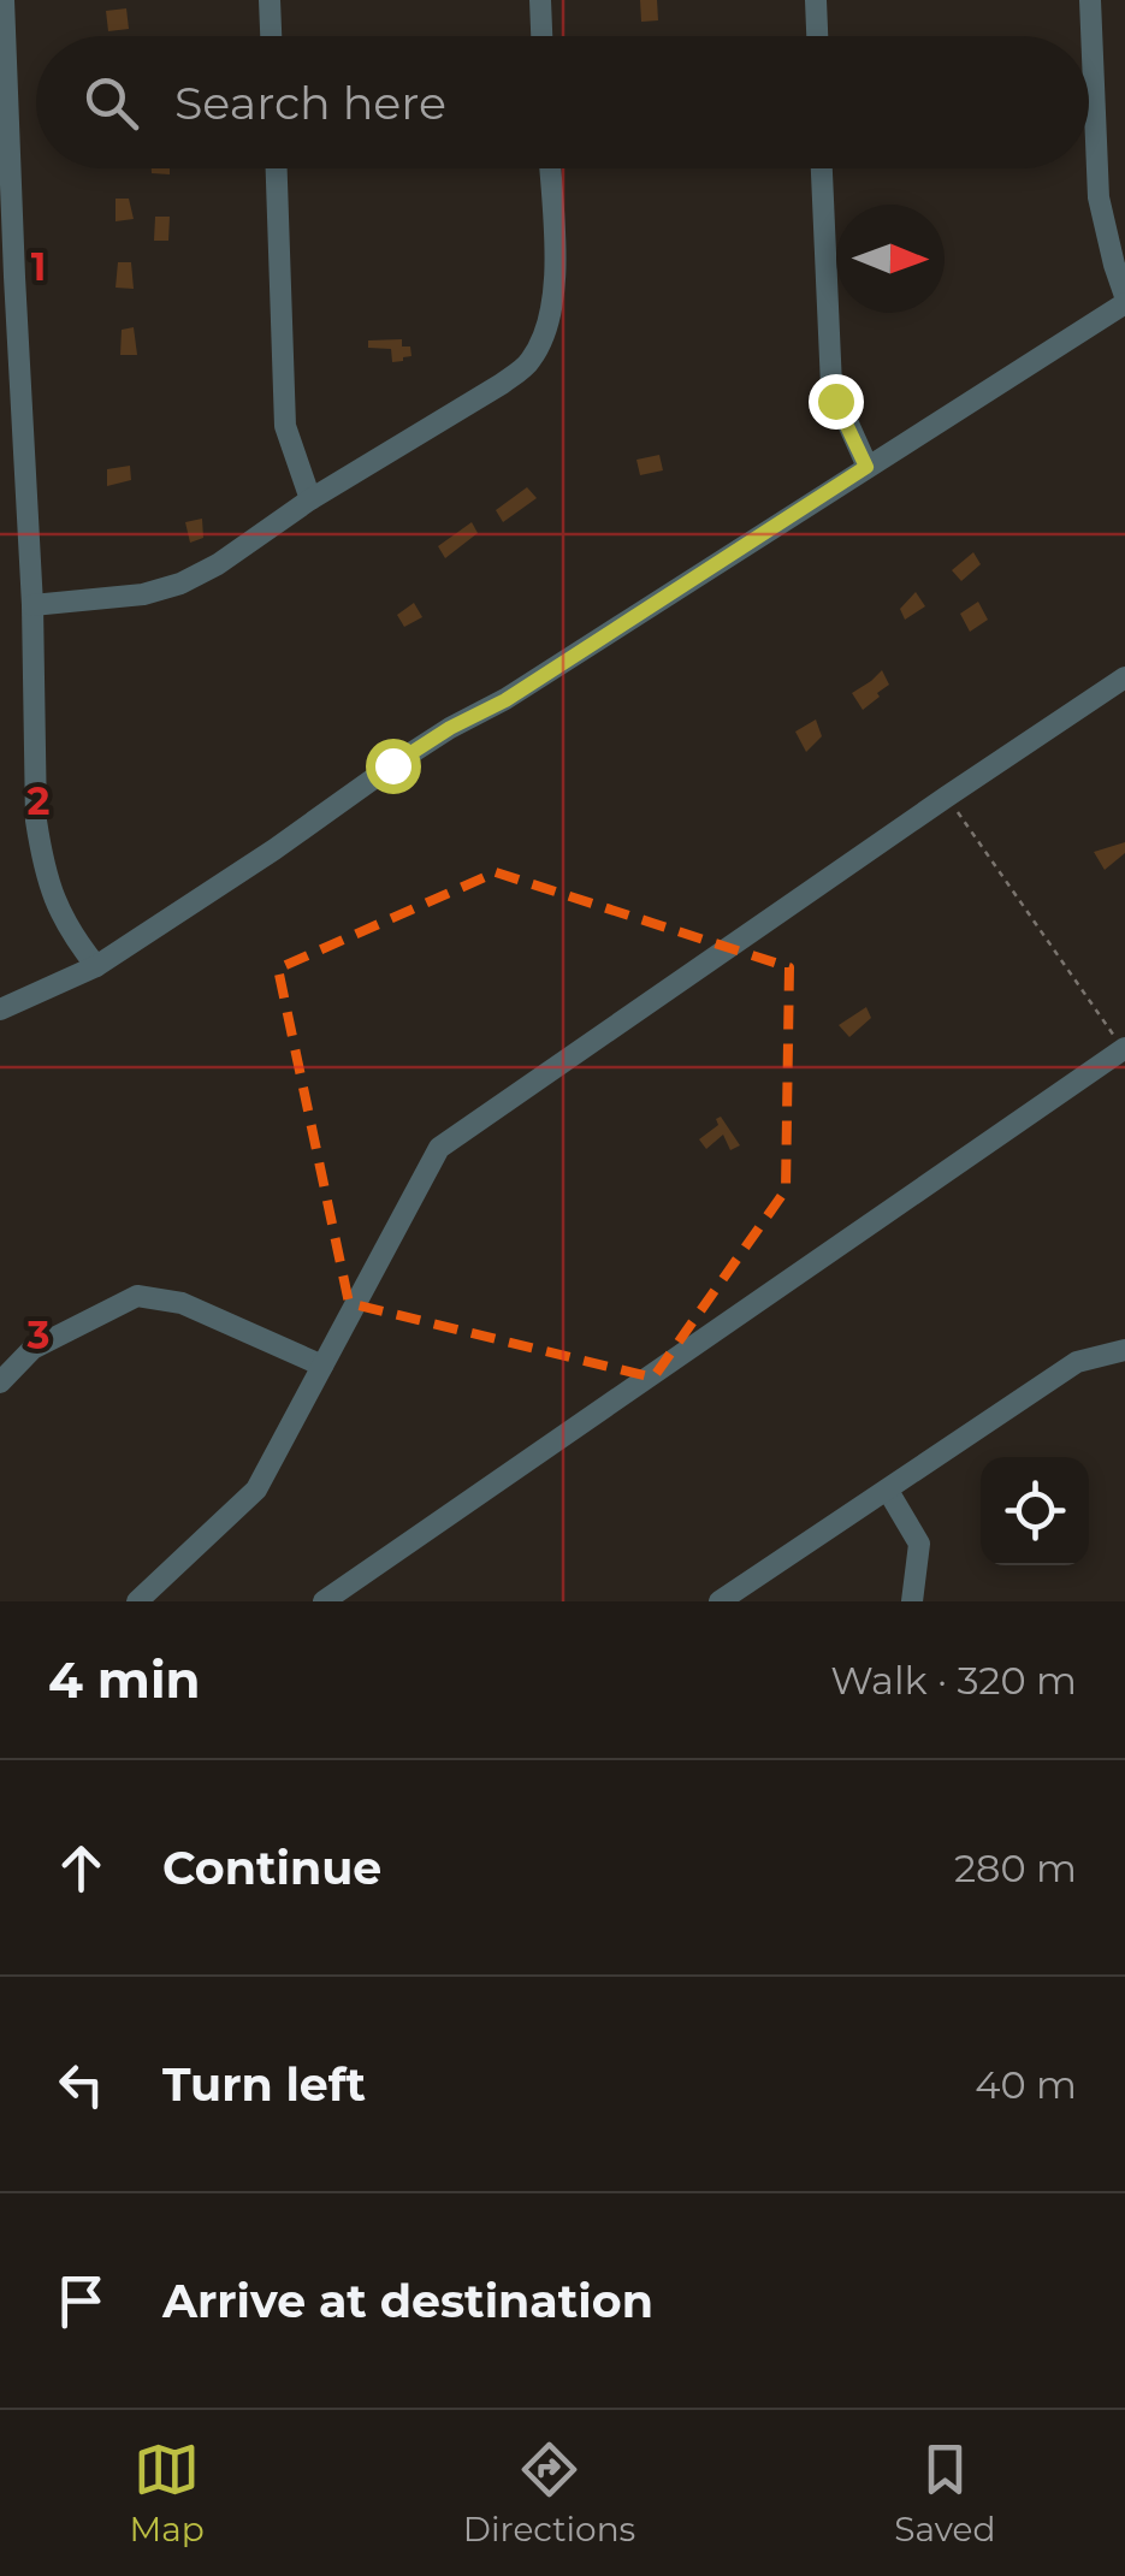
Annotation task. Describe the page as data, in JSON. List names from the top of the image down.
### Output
{
  "north": "right",
  "page": {
    "search": "Search here",
    "heading": ["4 min", "Walk · 320 m"],
    "list": [
      ["Continue", "280 m"],
      ["Turn left", "40 m"],
      "Arrive at destination"
    ],
    "nav": ["Map", "Directions", "Saved"]
  },
  "grid": {
    "rows": ["1", "2", "3"]
  }
}
